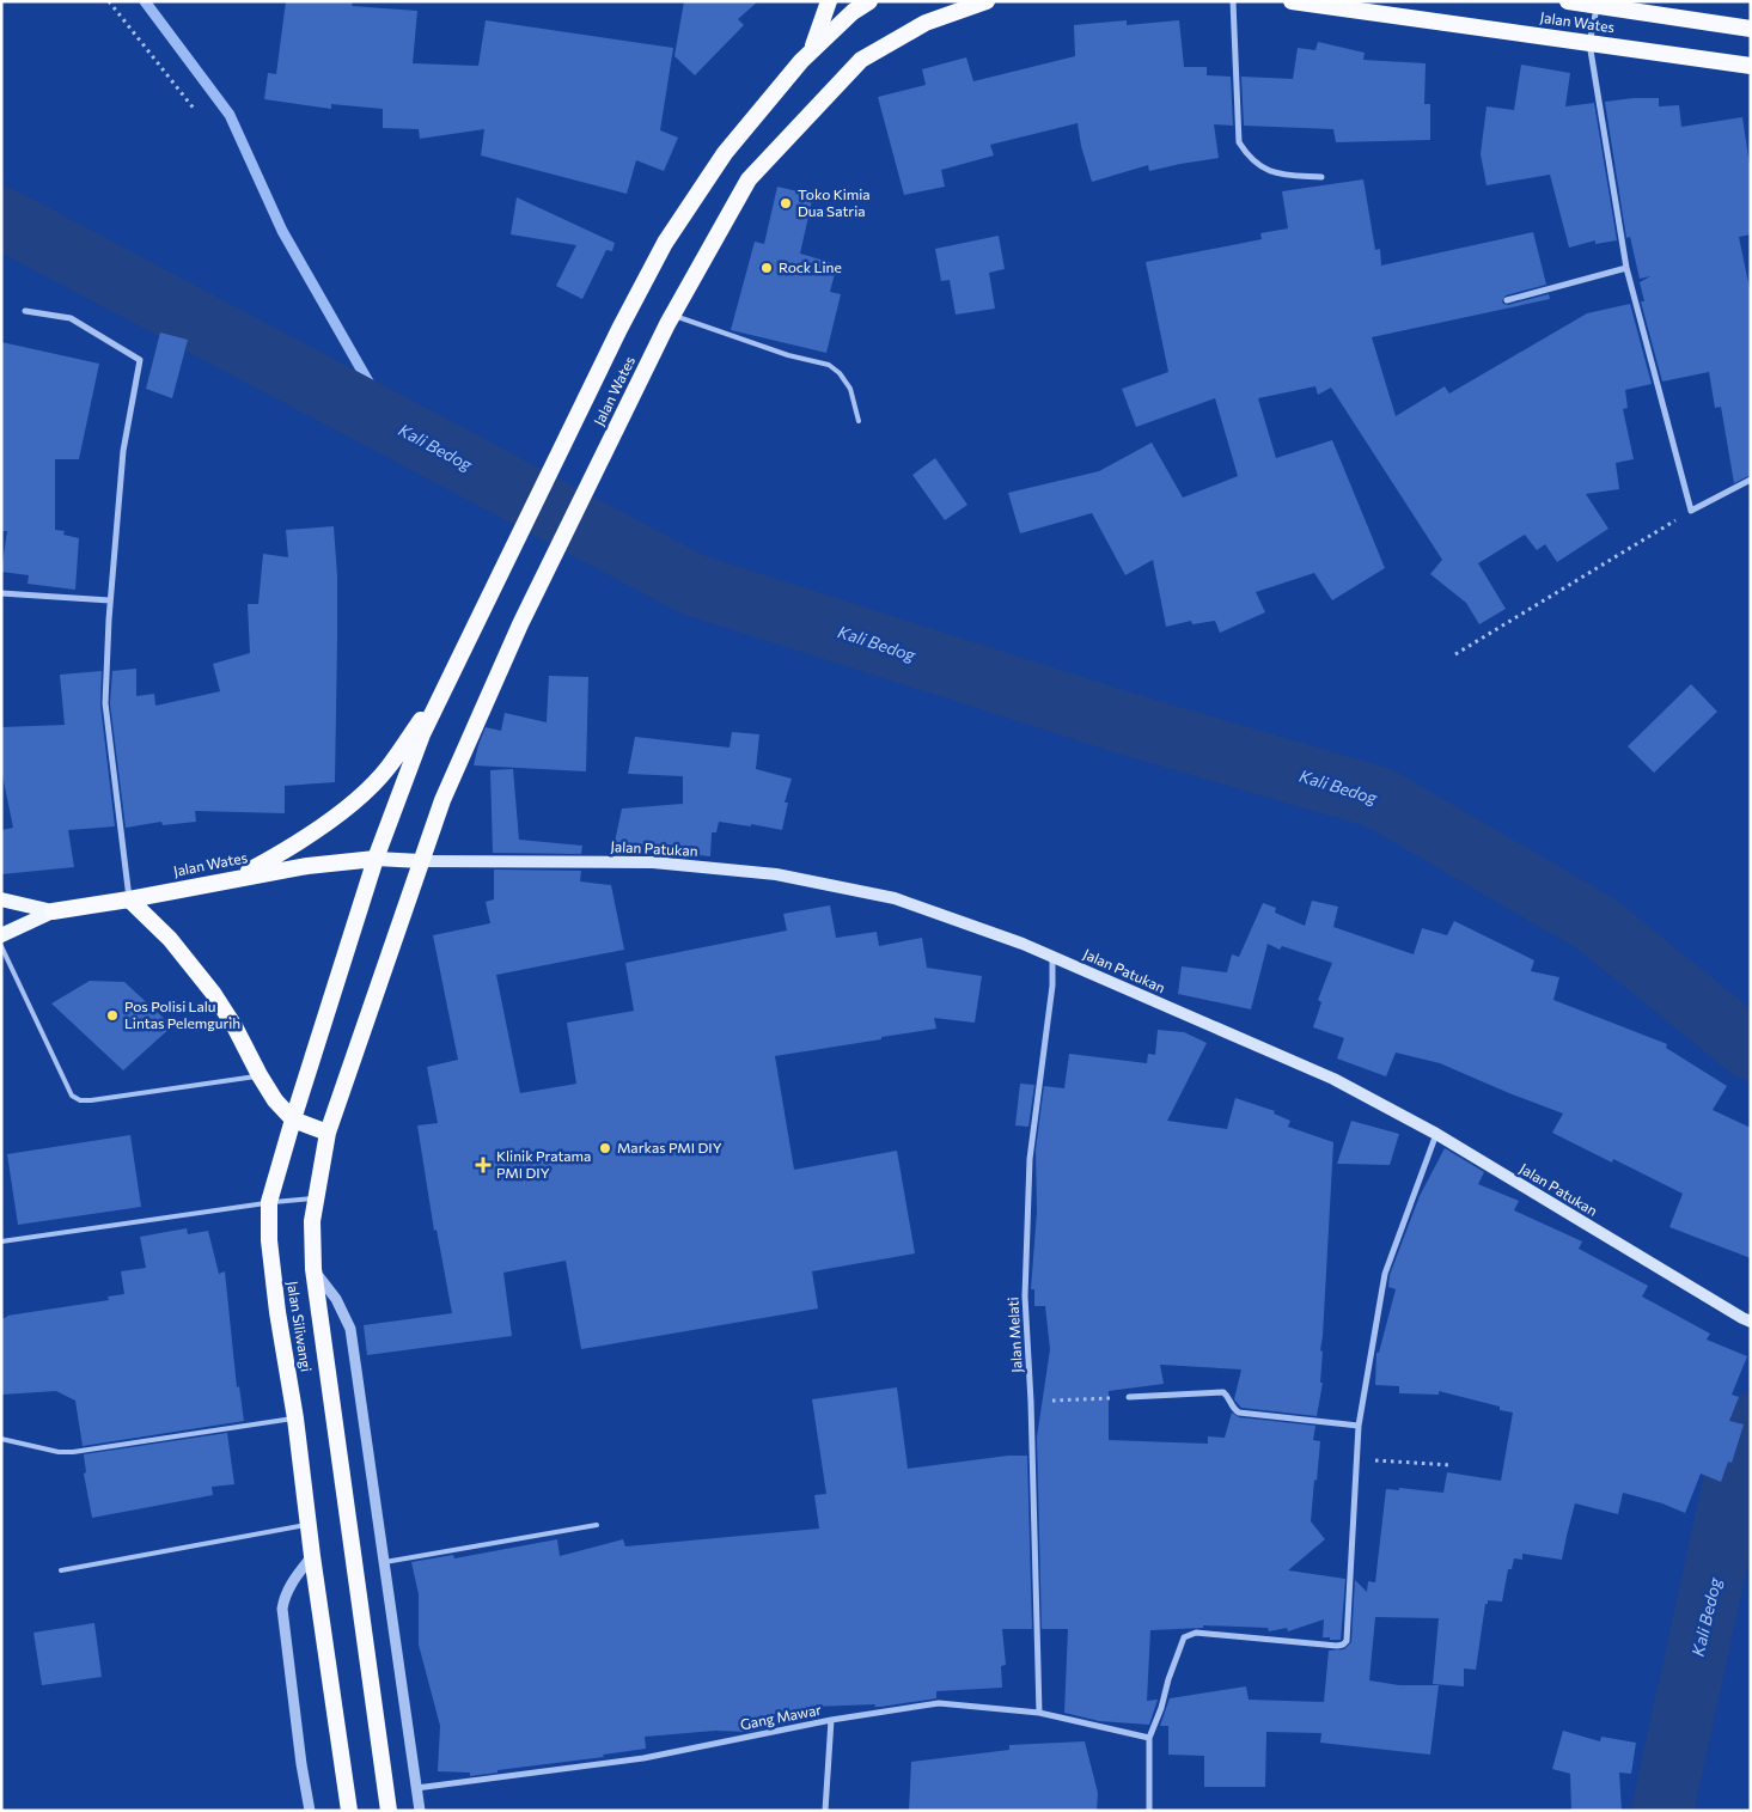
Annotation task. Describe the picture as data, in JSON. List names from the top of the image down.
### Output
{
  "streets": {
    "highway": ["Jalan Wates", "Jalan Siliwangi"],
    "main road": ["Jalan Patukan"],
    "street": ["Jalan Melati", "Gang Mawar"]
  },
  "crossings": [
    ["Jalan Wates", "Jalan Patukan"],
    ["Jalan Wates", "Jalan Siliwangi"],
    ["Jalan Patukan", "Jalan Siliwangi"],
    ["Jalan Patukan", "Jalan Melati"],
    ["Jalan Melati", "Gang Mawar"]
  ],
  "water": ["Kali Bedog"],
  "places": {
    "other": [
      "Toko Kimia Dua Satria",
      "Rock Line",
      "Pos Polisi Lalu Lintas Pelemgurih",
      "Markas PMI DIY"
    ],
    "health": ["Klinik Pratama PMI DIY"]
  }
}
